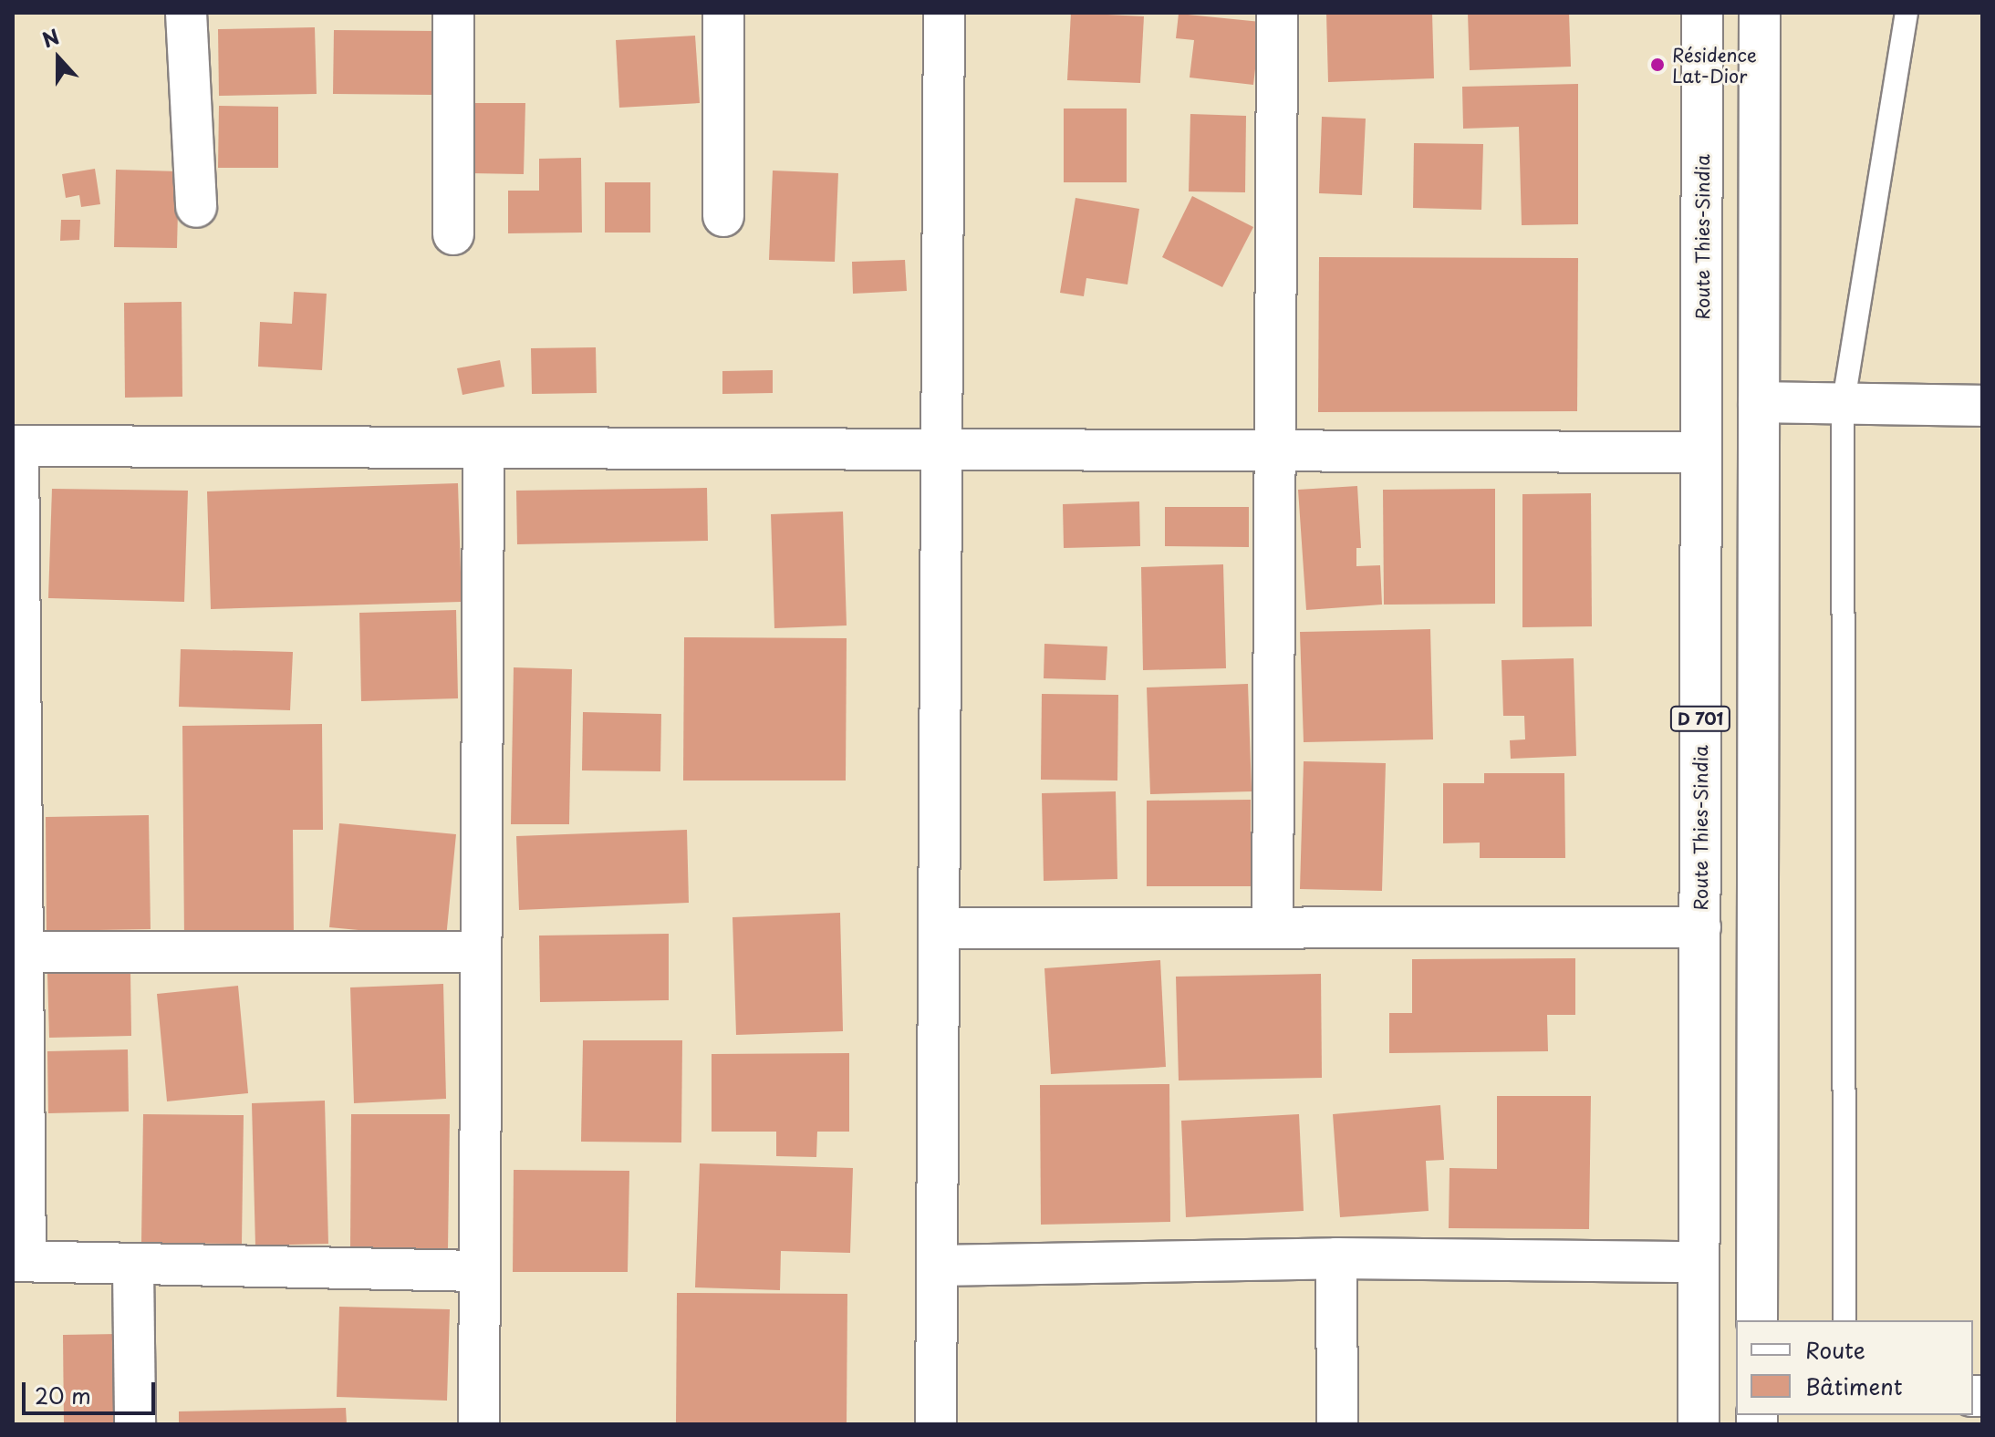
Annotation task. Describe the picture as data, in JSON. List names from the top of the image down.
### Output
{
  "streets": {
    "street": ["Route Thies-Sindia", "D 701"]
  },
  "places": ["Résidence Lat-Dior"],
  "legend": ["Route", "Bâtiment"],
  "scale_bar": "20 m",
  "north": "top"
}
